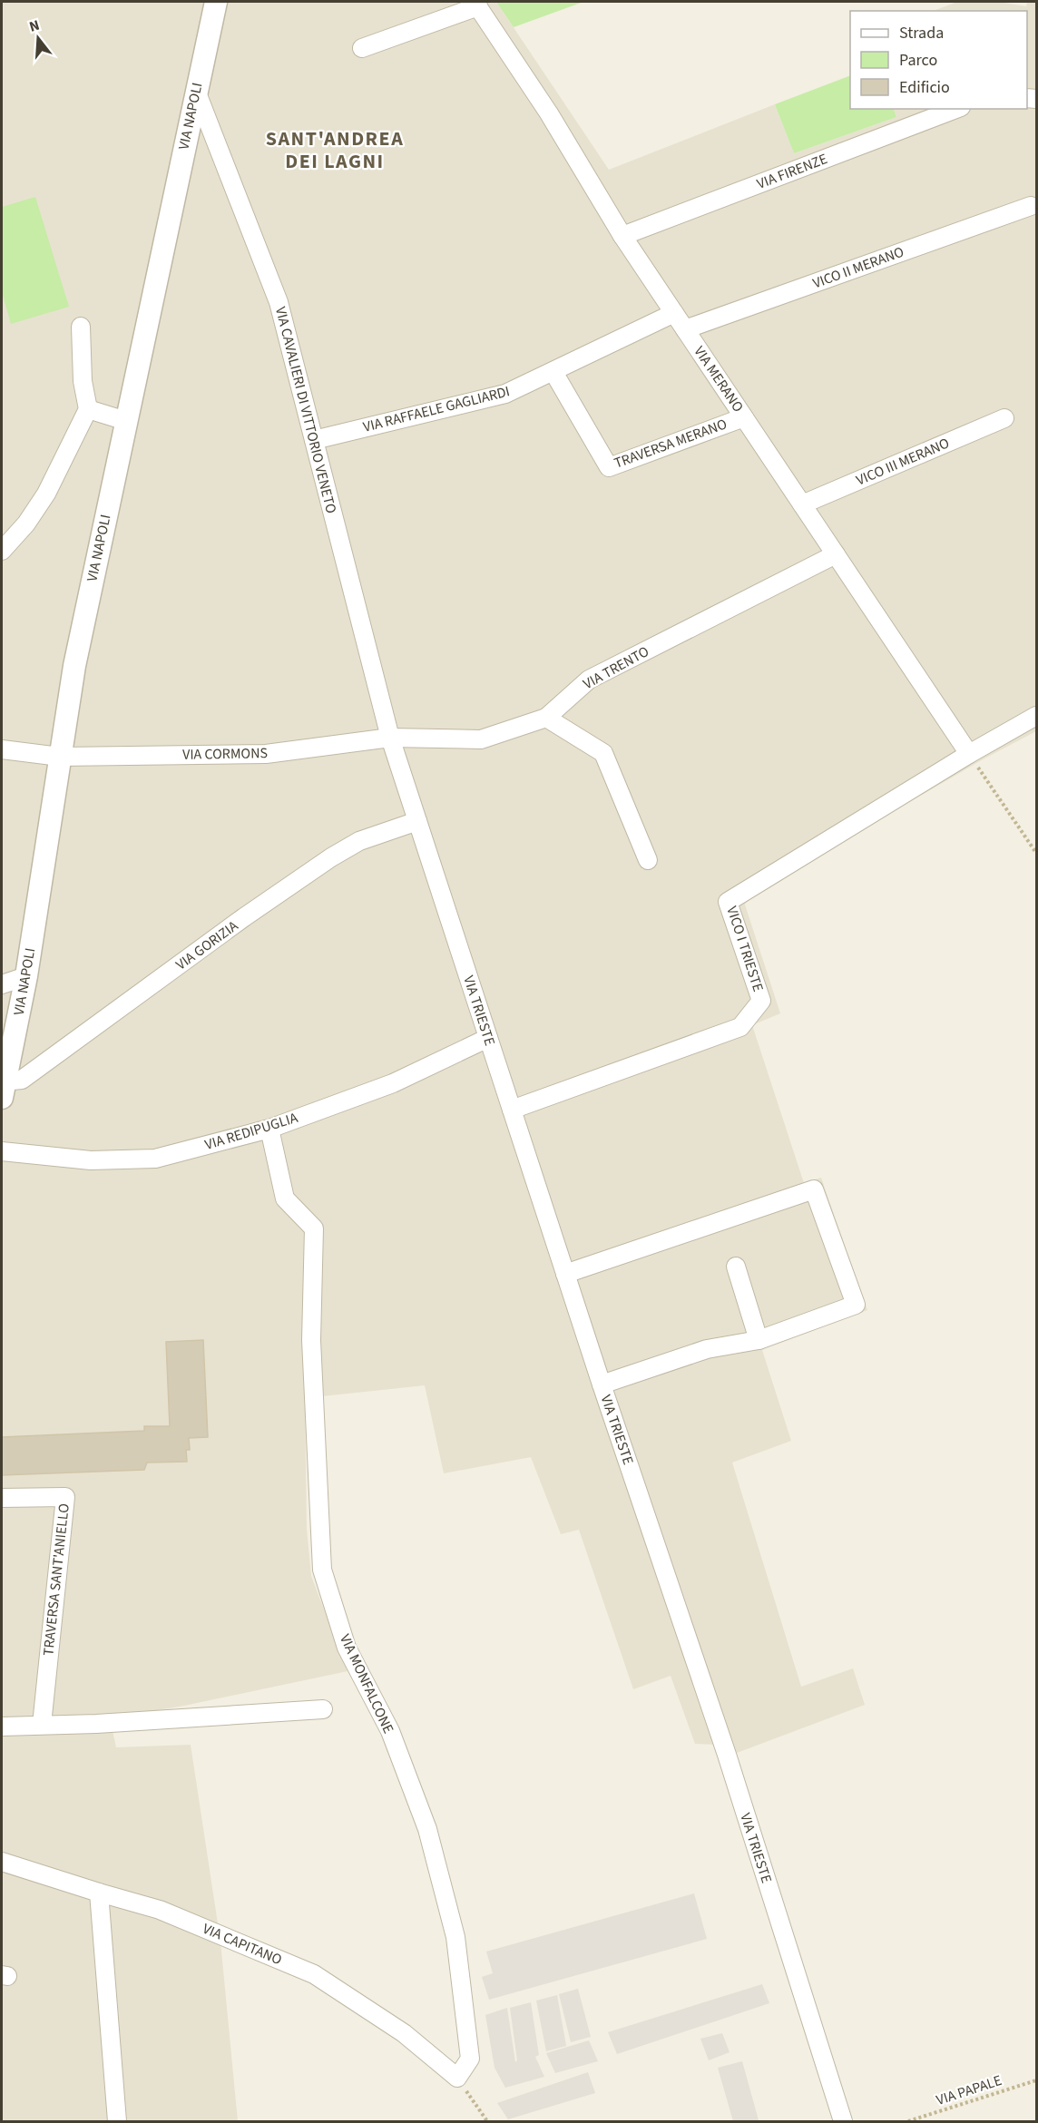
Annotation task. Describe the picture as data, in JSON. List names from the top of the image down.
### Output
{
  "streets": {
    "street": [
      "VIA NAPOLI",
      "VIA FIRENZE",
      "VICO II MERANO",
      "VIA MERANO",
      "VIA RAFFAELE GAGLIARDI",
      "VIA CAVALIERI DI VITTORIO VENETO",
      "TRAVERSA MERANO",
      "VICO III MERANO",
      "VIA TRENTO",
      "VIA CORMONS",
      "VIA GORIZIA",
      "VICO I TRIESTE",
      "VIA TRIESTE",
      "VIA REDIPUGLIA",
      "TRAVERSA SANT'ANIELLO",
      "VIA MONFALCONE",
      "VIA CAPITANO"
    ],
    "path": ["VIA PAPALE"]
  },
  "crossings": [
    ["VIA NAPOLI", "VIA CAVALIERI DI VITTORIO VENETO"],
    ["VIA NAPOLI", "VIA CORMONS"],
    ["VIA NAPOLI", "VIA GORIZIA"],
    ["VIA FIRENZE", "VIA MERANO"],
    ["VICO II MERANO", "VIA MERANO"],
    ["VIA MERANO", "VIA RAFFAELE GAGLIARDI"],
    ["VIA MERANO", "TRAVERSA MERANO"],
    ["VIA MERANO", "VICO III MERANO"],
    ["VIA MERANO", "VIA TRENTO"],
    ["VIA MERANO", "VICO I TRIESTE"],
    ["VIA RAFFAELE GAGLIARDI", "VIA CAVALIERI DI VITTORIO VENETO"],
    ["VIA RAFFAELE GAGLIARDI", "TRAVERSA MERANO"],
    ["VIA CAVALIERI DI VITTORIO VENETO", "VIA TRENTO"],
    ["VIA CAVALIERI DI VITTORIO VENETO", "VIA CORMONS"],
    ["VIA CAVALIERI DI VITTORIO VENETO", "VIA TRIESTE"],
    ["VIA TRENTO", "VIA CORMONS"],
    ["VIA TRENTO", "VIA TRIESTE"],
    ["VIA CORMONS", "VIA TRIESTE"],
    ["VIA GORIZIA", "VIA TRIESTE"],
    ["VICO I TRIESTE", "VIA TRIESTE"],
    ["VIA TRIESTE", "VIA REDIPUGLIA"],
    ["VIA REDIPUGLIA", "VIA MONFALCONE"],
    ["VIA MONFALCONE", "VIA CAPITANO"]
  ],
  "districts": ["SANT'ANDREA DEI LAGNI"],
  "legend": ["Strada", "Parco", "Edificio"],
  "north": "top"
}
